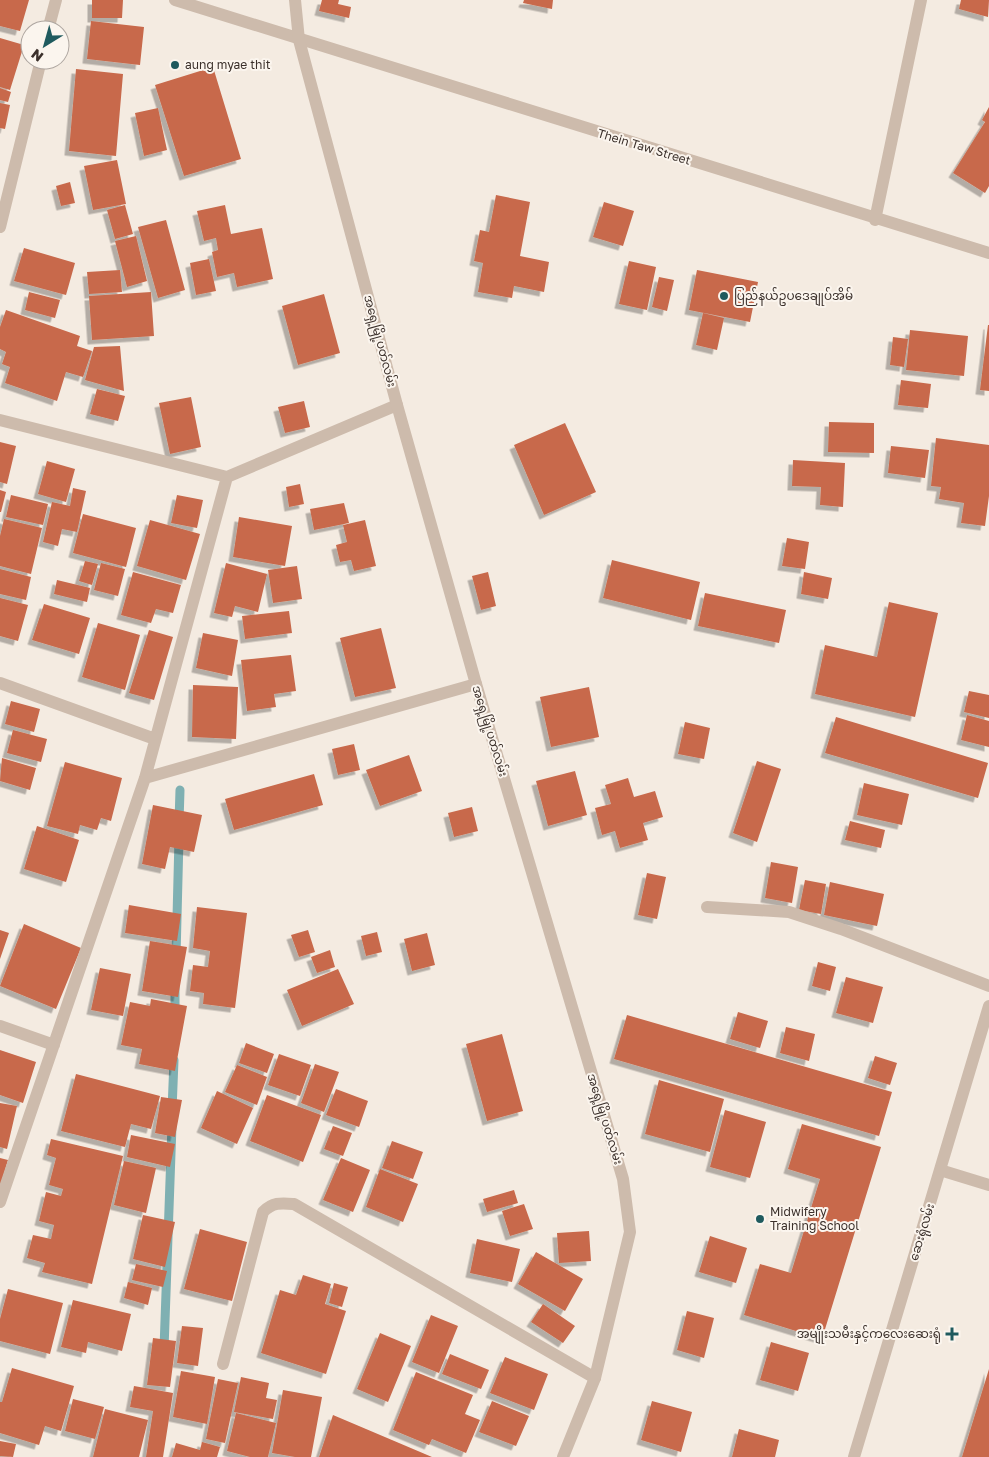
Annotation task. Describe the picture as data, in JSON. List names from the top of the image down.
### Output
{
  "streets": {
    "street": ["Thein Taw Street", "အရှေ့မြို့ပတ်လမ်း", "ဆေးရုံလမ်း"]
  },
  "crossings": [
    ["Thein Taw Street", "အရှေ့မြို့ပတ်လမ်း"]
  ],
  "places": {
    "other": ["aung myae thit", "ပြည်နယ်ဥပဒေချုပ်အိမ်", "Midwifery Training School"],
    "health": ["အမျိုးသမီးနှင့်ကလေးဆေးရုံ"]
  },
  "north": "bottom left"
}
